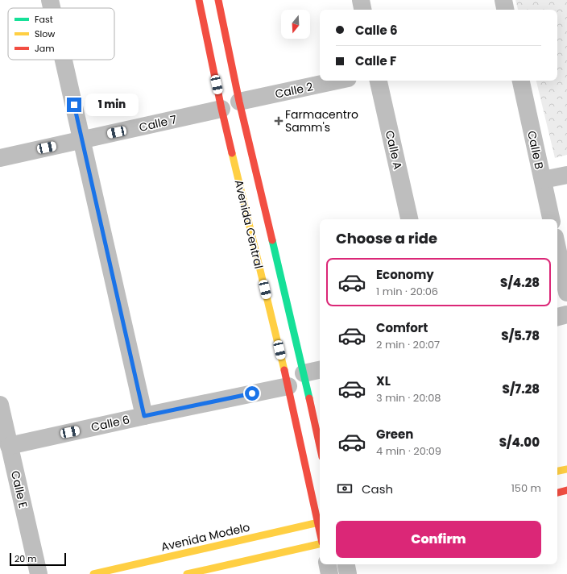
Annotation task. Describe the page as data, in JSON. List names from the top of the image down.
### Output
{
  "streets": {
    "street": [
      "Calle 2",
      "Calle 7",
      "Calle A",
      "Calle B",
      "Avenida Central",
      "Calle 6",
      "Calle E",
      "Avenida Modelo"
    ]
  },
  "crossings": [
    ["Calle 2", "Avenida Central"],
    ["Calle 7", "Avenida Central"],
    ["Avenida Central", "Calle 6"],
    ["Avenida Central", "Avenida Modelo"],
    ["Calle 6", "Calle E"]
  ],
  "places": {
    "health": ["Farmacentro Samm's"]
  },
  "legend": ["Fast", "Slow", "Jam"],
  "scale_bar": "20 m",
  "north": "bottom",
  "page": {
    "banner": ["Calle 6", "Calle F"],
    "bubble": "1 min",
    "heading": "Choose a ride",
    "list": [
      {
        "name": "Economy",
        "note": "1 min · 20:06",
        "value": "S/4.28"
      },
      {
        "name": "Comfort",
        "note": "2 min · 20:07",
        "value": "S/5.78"
      },
      {
        "name": "XL",
        "note": "3 min · 20:08",
        "value": "S/7.28"
      },
      {
        "name": "Green",
        "note": "4 min · 20:09",
        "value": "S/4.00"
      }
    ],
    "pay": ["Cash", "150 m"],
    "buttons": "Confirm",
    "scale": "20 m"
  }
}
